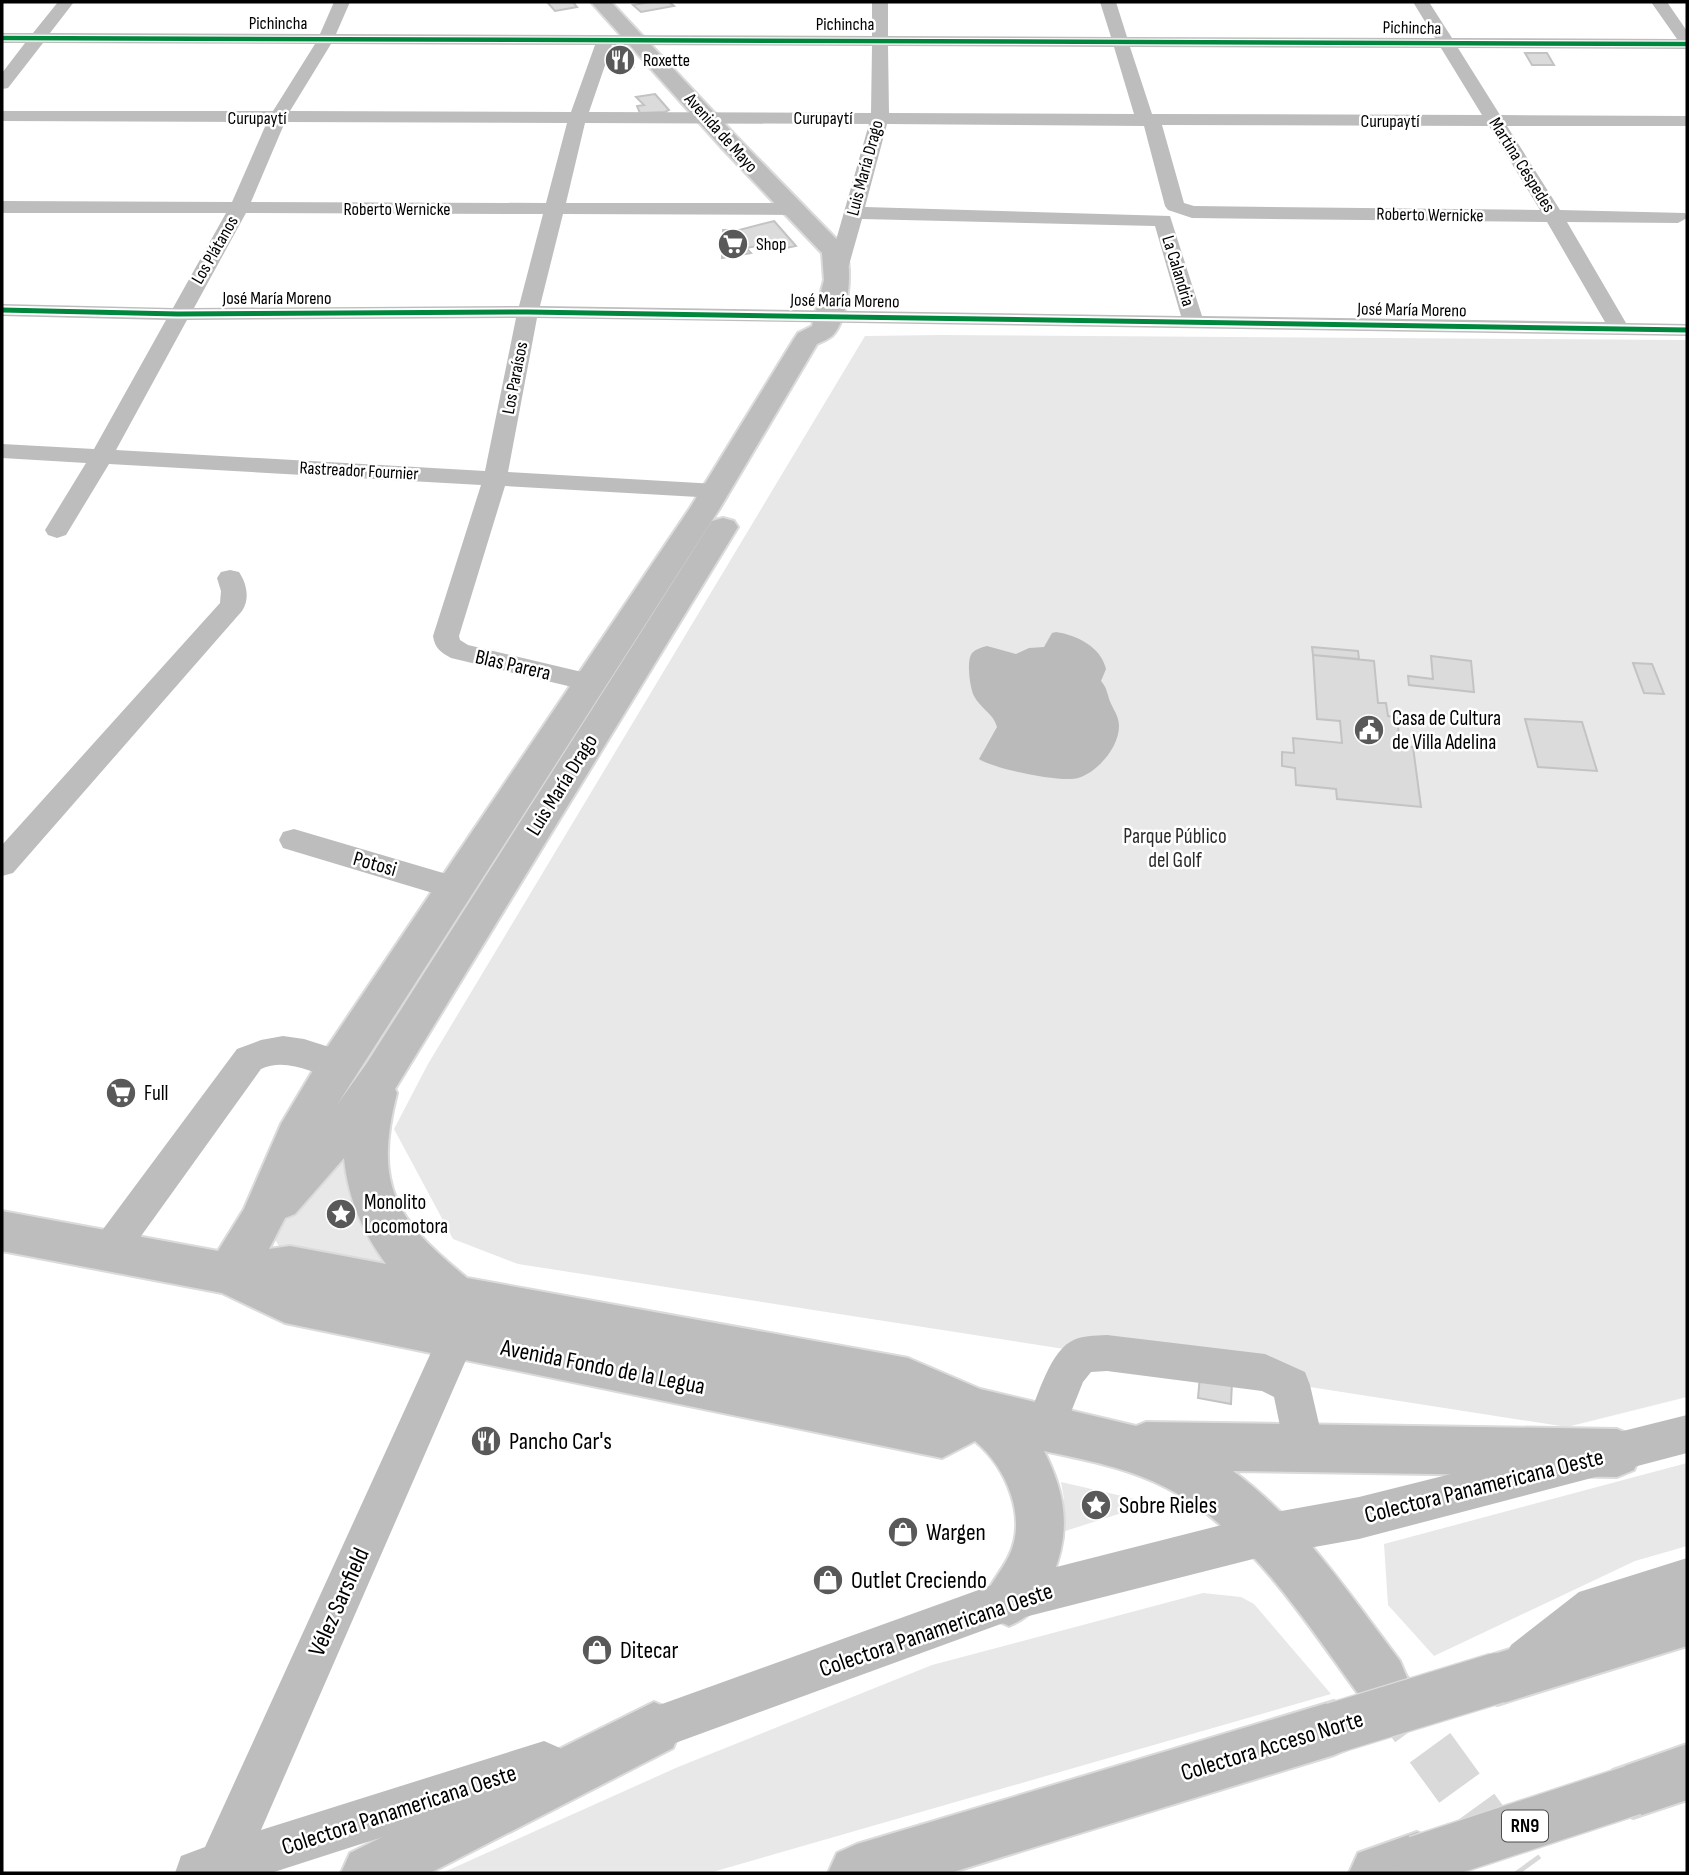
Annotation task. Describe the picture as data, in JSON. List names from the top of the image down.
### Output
{
  "streets": {
    "main road": [
      "Avenida de Mayo",
      "Luis María Drago",
      "Avenida Fondo de la Legua",
      "Colectora Acceso Norte",
      "RN9"
    ],
    "street": [
      "Pichincha",
      "Curupaytí",
      "Martina Céspedes",
      "Roberto Wernicke",
      "Los Plátanos",
      "La Calandria",
      "José María Moreno",
      "Los Paraísos",
      "Rastreador Fournier",
      "Blas Parera",
      "Potosi",
      "Colectora Panamericana Oeste",
      "Vélez Sarsfield"
    ]
  },
  "crossings": [
    ["Pichincha", "Avenida de Mayo"],
    ["Pichincha", "Martina Céspedes"],
    ["Pichincha", "Luis María Drago"],
    ["Pichincha", "Los Plátanos"],
    ["Pichincha", "La Calandria"],
    ["Pichincha", "Los Paraísos"],
    ["Curupaytí", "Avenida de Mayo"],
    ["Curupaytí", "Martina Céspedes"],
    ["Curupaytí", "Luis María Drago"],
    ["Curupaytí", "Los Plátanos"],
    ["Curupaytí", "La Calandria"],
    ["Curupaytí", "Los Paraísos"],
    ["Avenida de Mayo", "Luis María Drago"],
    ["Avenida de Mayo", "Roberto Wernicke"],
    ["Martina Céspedes", "Roberto Wernicke"],
    ["Martina Céspedes", "José María Moreno"],
    ["Luis María Drago", "La Calandria"],
    ["Luis María Drago", "José María Moreno"],
    ["Luis María Drago", "Rastreador Fournier"],
    ["Luis María Drago", "Blas Parera"],
    ["Luis María Drago", "Potosi"],
    ["Luis María Drago", "Avenida Fondo de la Legua"],
    ["Roberto Wernicke", "Los Plátanos"],
    ["Roberto Wernicke", "La Calandria"],
    ["Roberto Wernicke", "Los Paraísos"],
    ["Los Plátanos", "José María Moreno"],
    ["Los Plátanos", "Rastreador Fournier"],
    ["La Calandria", "José María Moreno"],
    ["José María Moreno", "Los Paraísos"],
    ["Los Paraísos", "Rastreador Fournier"],
    ["Los Paraísos", "Blas Parera"],
    ["Avenida Fondo de la Legua", "Vélez Sarsfield"],
    ["Colectora Panamericana Oeste", "Vélez Sarsfield"]
  ],
  "parks": ["Parque Público del Golf"],
  "places": {
    "restaurant": ["Roxette", "Pancho Car's"],
    "supermarket": ["Shop", "Full"],
    "public building": ["Casa de Cultura de Villa Adelina"],
    "place": ["Monolito Locomotora", "Sobre Rieles"],
    "shop": ["Wargen", "Outlet Creciendo", "Ditecar"]
  }
}
